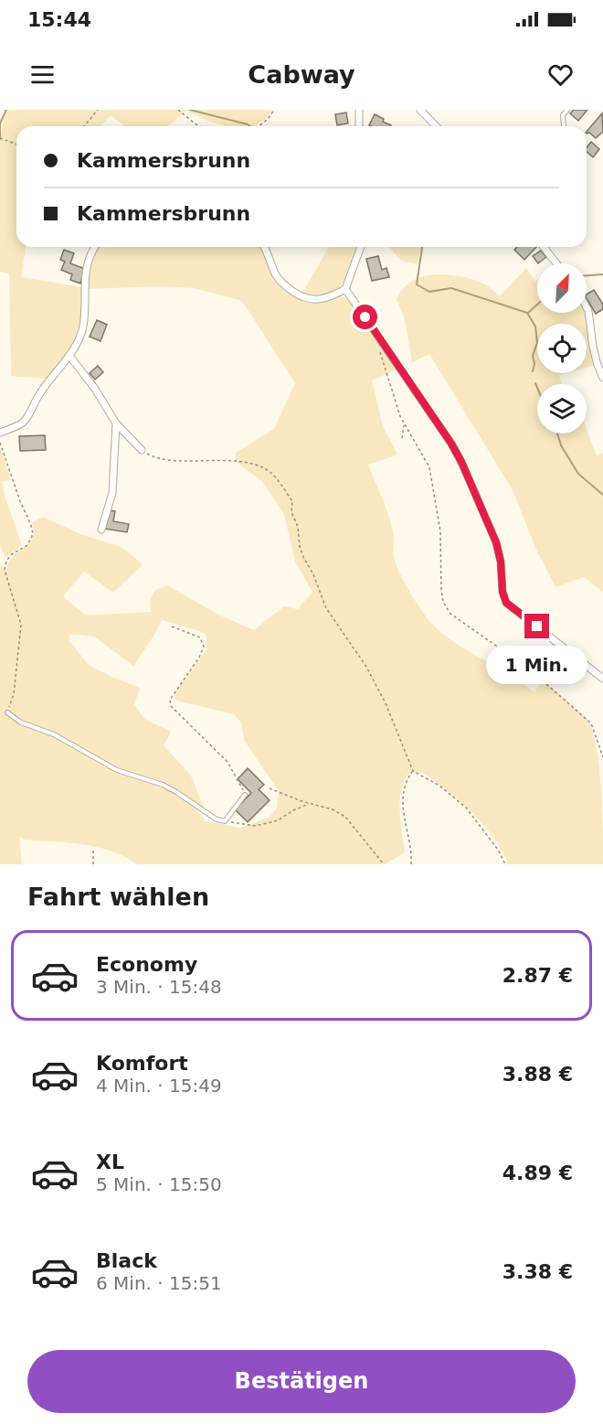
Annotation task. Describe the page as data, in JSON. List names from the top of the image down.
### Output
{
  "north": "top right",
  "page": {
    "status": "15:44",
    "header": "Cabway",
    "banner": ["Kammersbrunn", "Kammersbrunn"],
    "bubble": "1 Min.",
    "heading": "Fahrt wählen",
    "list": [
      {
        "name": "Economy",
        "note": "3 Min. · 15:48",
        "value": "2.87 €"
      },
      {
        "name": "Komfort",
        "note": "4 Min. · 15:49",
        "value": "3.88 €"
      },
      {
        "name": "XL",
        "note": "5 Min. · 15:50",
        "value": "4.89 €"
      },
      {
        "name": "Black",
        "note": "6 Min. · 15:51",
        "value": "3.38 €"
      }
    ],
    "buttons": "Bestätigen"
  }
}
